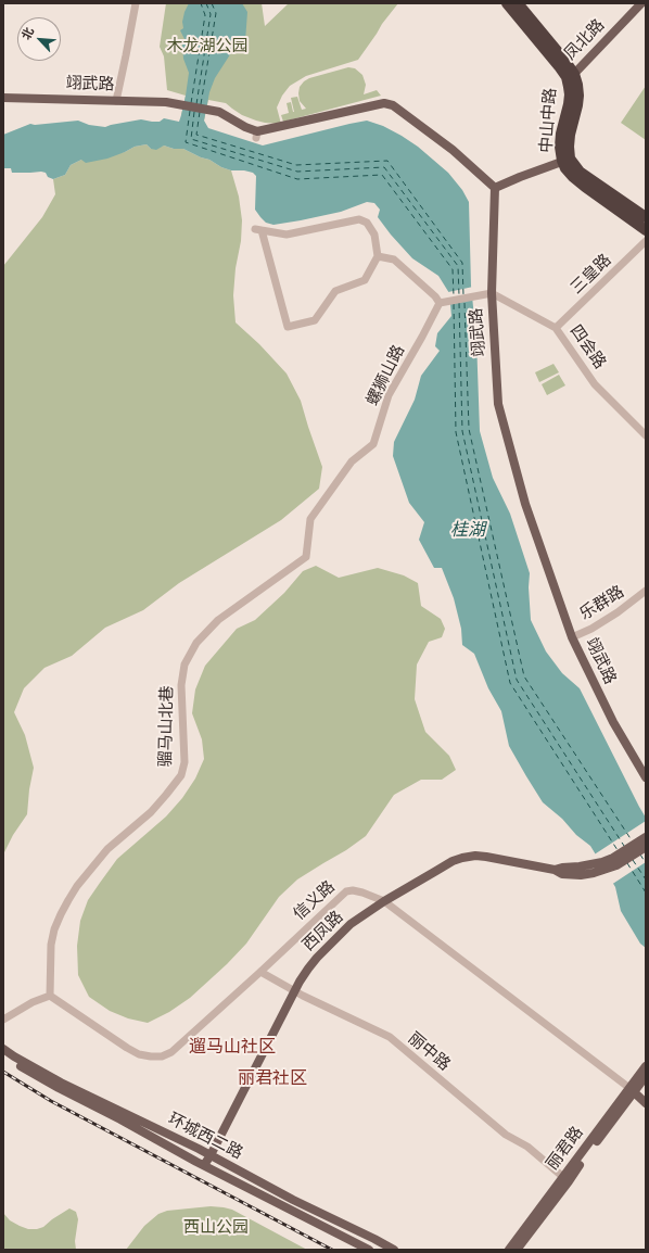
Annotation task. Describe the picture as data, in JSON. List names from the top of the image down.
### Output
{
  "streets": {
    "highway": ["中山中路"],
    "main road": [
      "凤北路",
      "翊武路",
      "信义路",
      "西凤路",
      "环城西二路",
      "丽君路"
    ],
    "street": [
      "三皇路",
      "四会路",
      "螺狮山路",
      "乐群路",
      "骝马山北巷",
      "丽中路"
    ]
  },
  "crossings": [
    ["凤北路", "中山中路"],
    ["翊武路", "四会路"],
    ["翊武路", "乐群路"],
    ["三皇路", "四会路"],
    ["螺狮山路", "骝马山北巷"],
    ["骝马山北巷", "信义路"],
    ["信义路", "西凤路"],
    ["信义路", "丽中路"],
    ["信义路", "丽君路"],
    ["西凤路", "丽中路"],
    ["西凤路", "环城西二路"],
    ["丽中路", "丽君路"]
  ],
  "districts": ["遛马山社区", "丽君社区"],
  "water": ["桂湖"],
  "parks": ["木龙湖公园", "西山公园"],
  "north": "top left"
}
